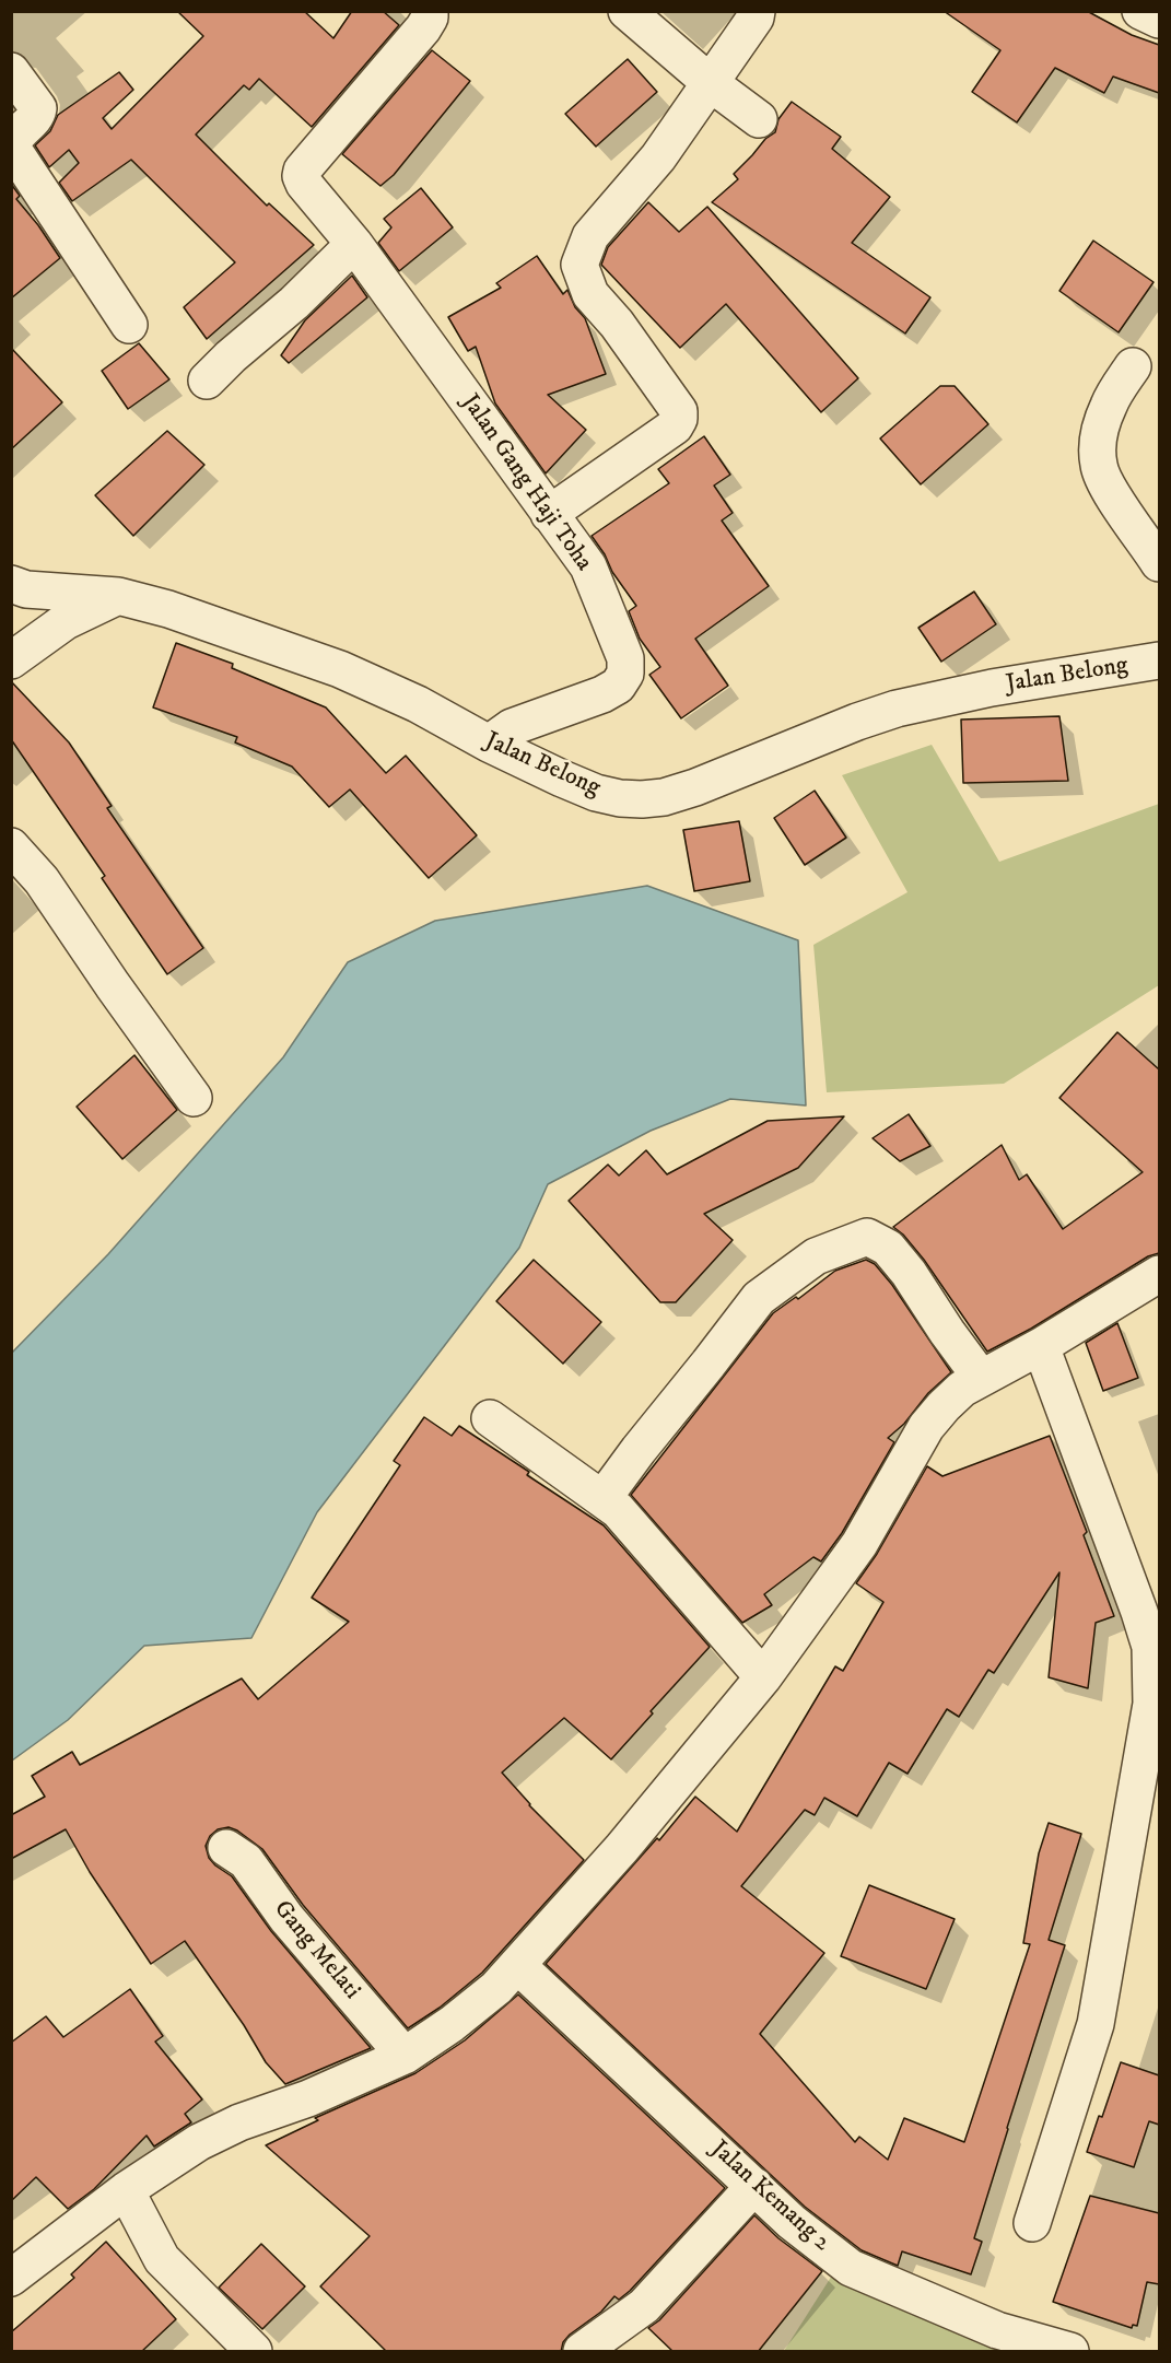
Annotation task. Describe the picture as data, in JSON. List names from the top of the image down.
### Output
{
  "streets": {
    "street": [
      "Jalan Gang Haji Toha",
      "Jalan Belong",
      "Gang Melati",
      "Jalan Kemang 2"
    ]
  },
  "crossings": [
    ["Jalan Gang Haji Toha", "Jalan Belong"]
  ]
}
